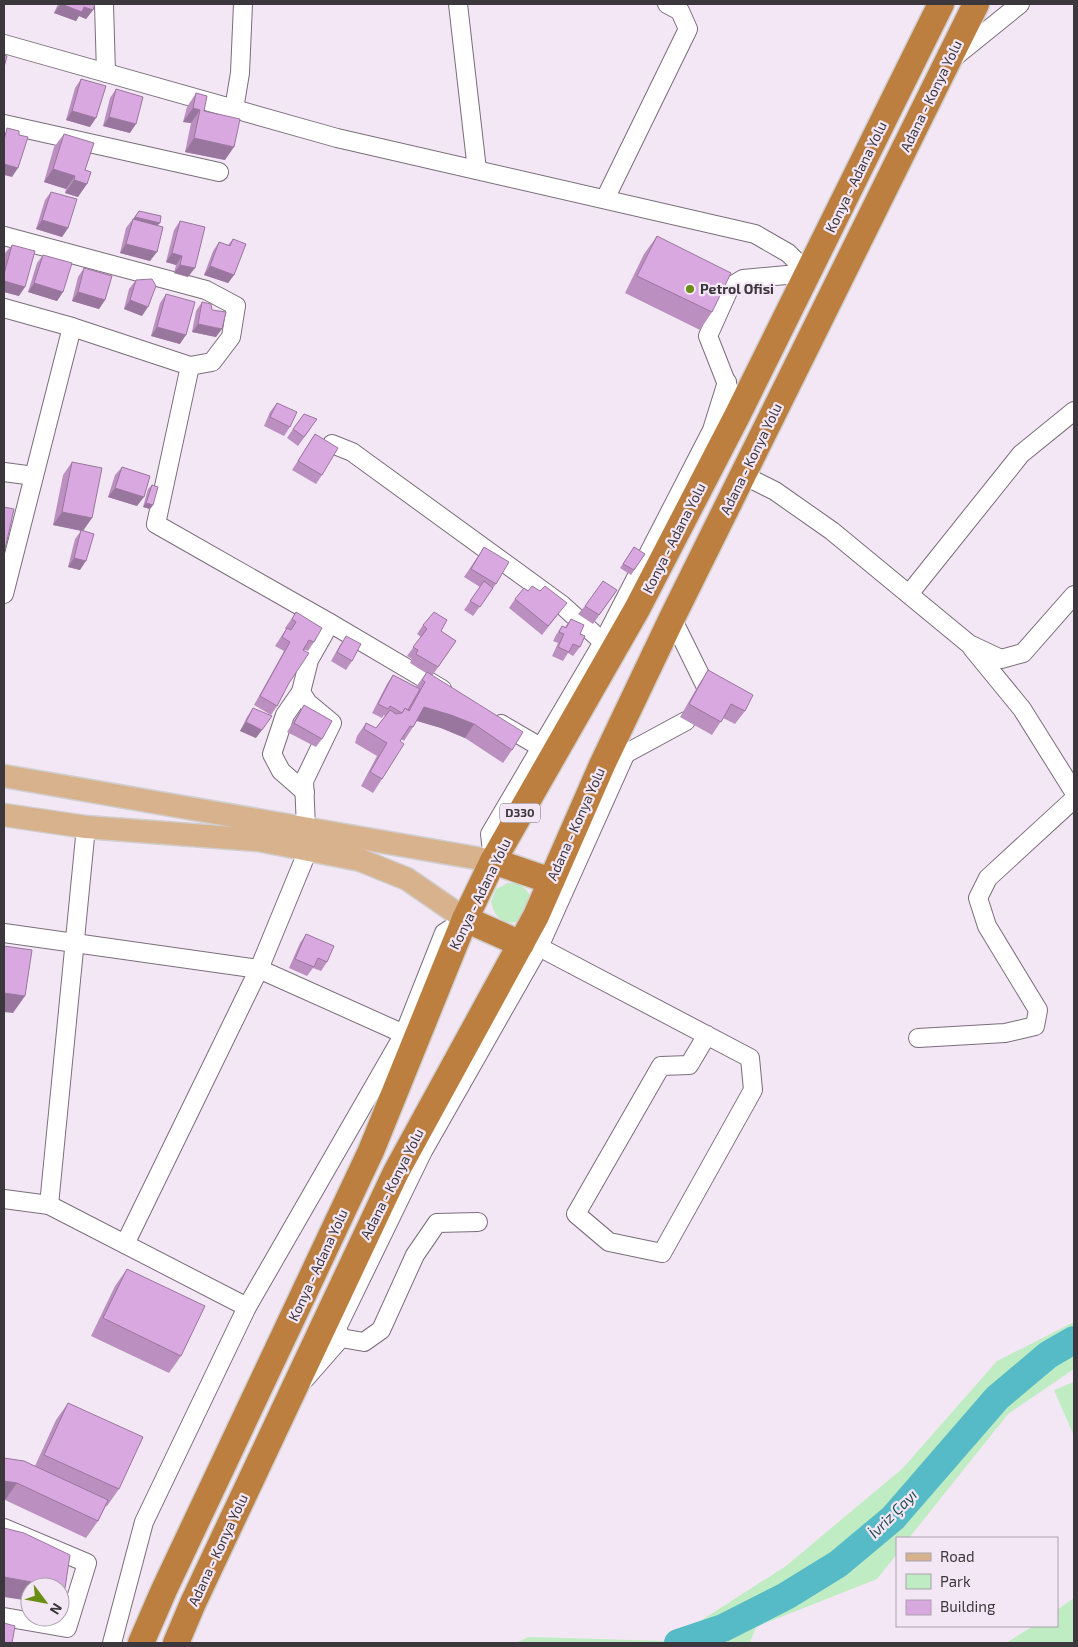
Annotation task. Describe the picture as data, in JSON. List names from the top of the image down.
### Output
{
  "streets": {
    "highway": ["Adana - Konya Yolu", "Konya - Adana Yolu", "D330"]
  },
  "water": ["İvriz Çayı"],
  "places": ["Petrol Ofisi"],
  "legend": ["Road", "Park", "Building"],
  "north": "bottom right"
}
